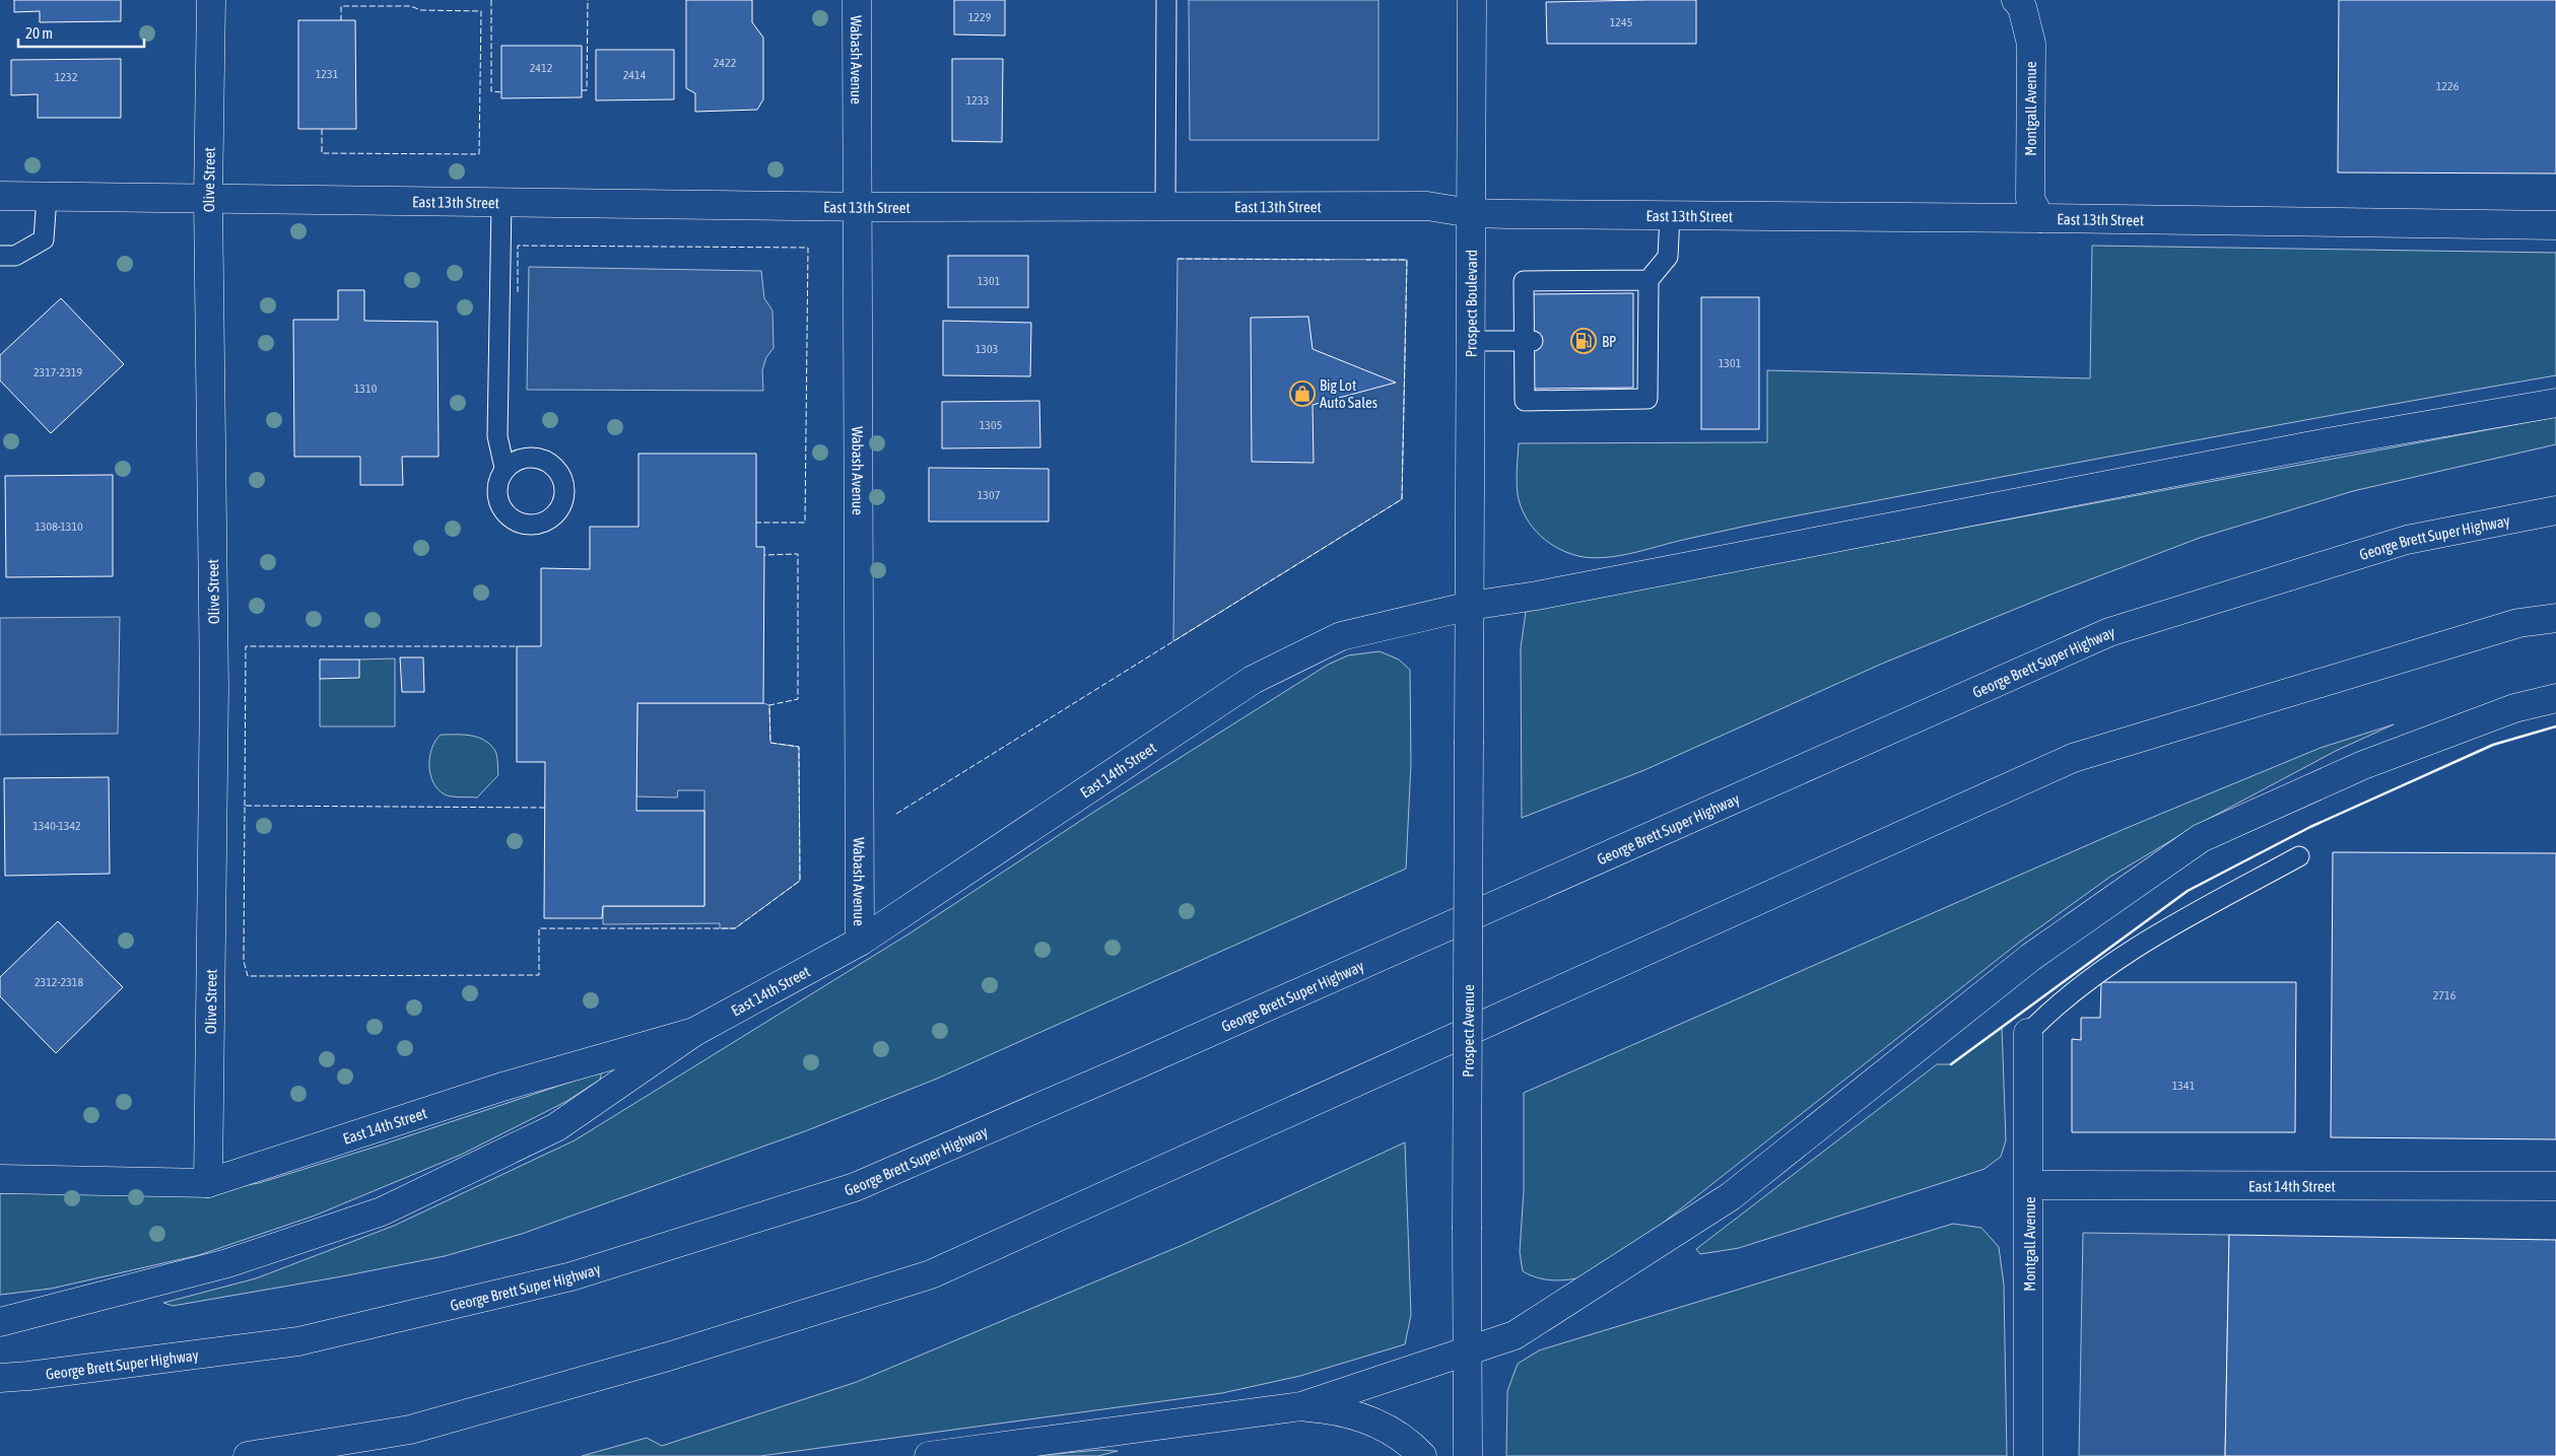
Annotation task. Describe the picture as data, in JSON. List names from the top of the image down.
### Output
{
  "streets": {
    "main road": [
      "Wabash Avenue",
      "Montgall Avenue",
      "Olive Street",
      "East 13th Street",
      "Prospect Boulevard",
      "George Brett Super Highway",
      "East 14th Street",
      "Prospect Avenue"
    ]
  },
  "crossings": [
    ["Wabash Avenue", "East 13th Street"],
    ["Wabash Avenue", "East 14th Street"],
    ["Montgall Avenue", "East 13th Street"],
    ["Montgall Avenue", "East 14th Street"],
    ["Olive Street", "East 13th Street"],
    ["Olive Street", "East 14th Street"],
    ["East 13th Street", "Prospect Boulevard"],
    ["Prospect Boulevard", "East 14th Street"],
    ["Prospect Boulevard", "Prospect Avenue"],
    ["East 14th Street", "Prospect Avenue"]
  ],
  "places": {
    "fuel station": ["BP"],
    "shop": ["Big Lot Auto Sales"]
  },
  "house_numbers": [
    "1229",
    "1245",
    "2422",
    "2412",
    "1231",
    "2414",
    "1232",
    "1226",
    "1233",
    "1301",
    "1303",
    "1301",
    "2317-2319",
    "1310",
    "1305",
    "1307",
    "1308-1310",
    "1340-1342",
    "2312-2318",
    "2716",
    "1341"
  ],
  "scale_bar": "20 m"
}
